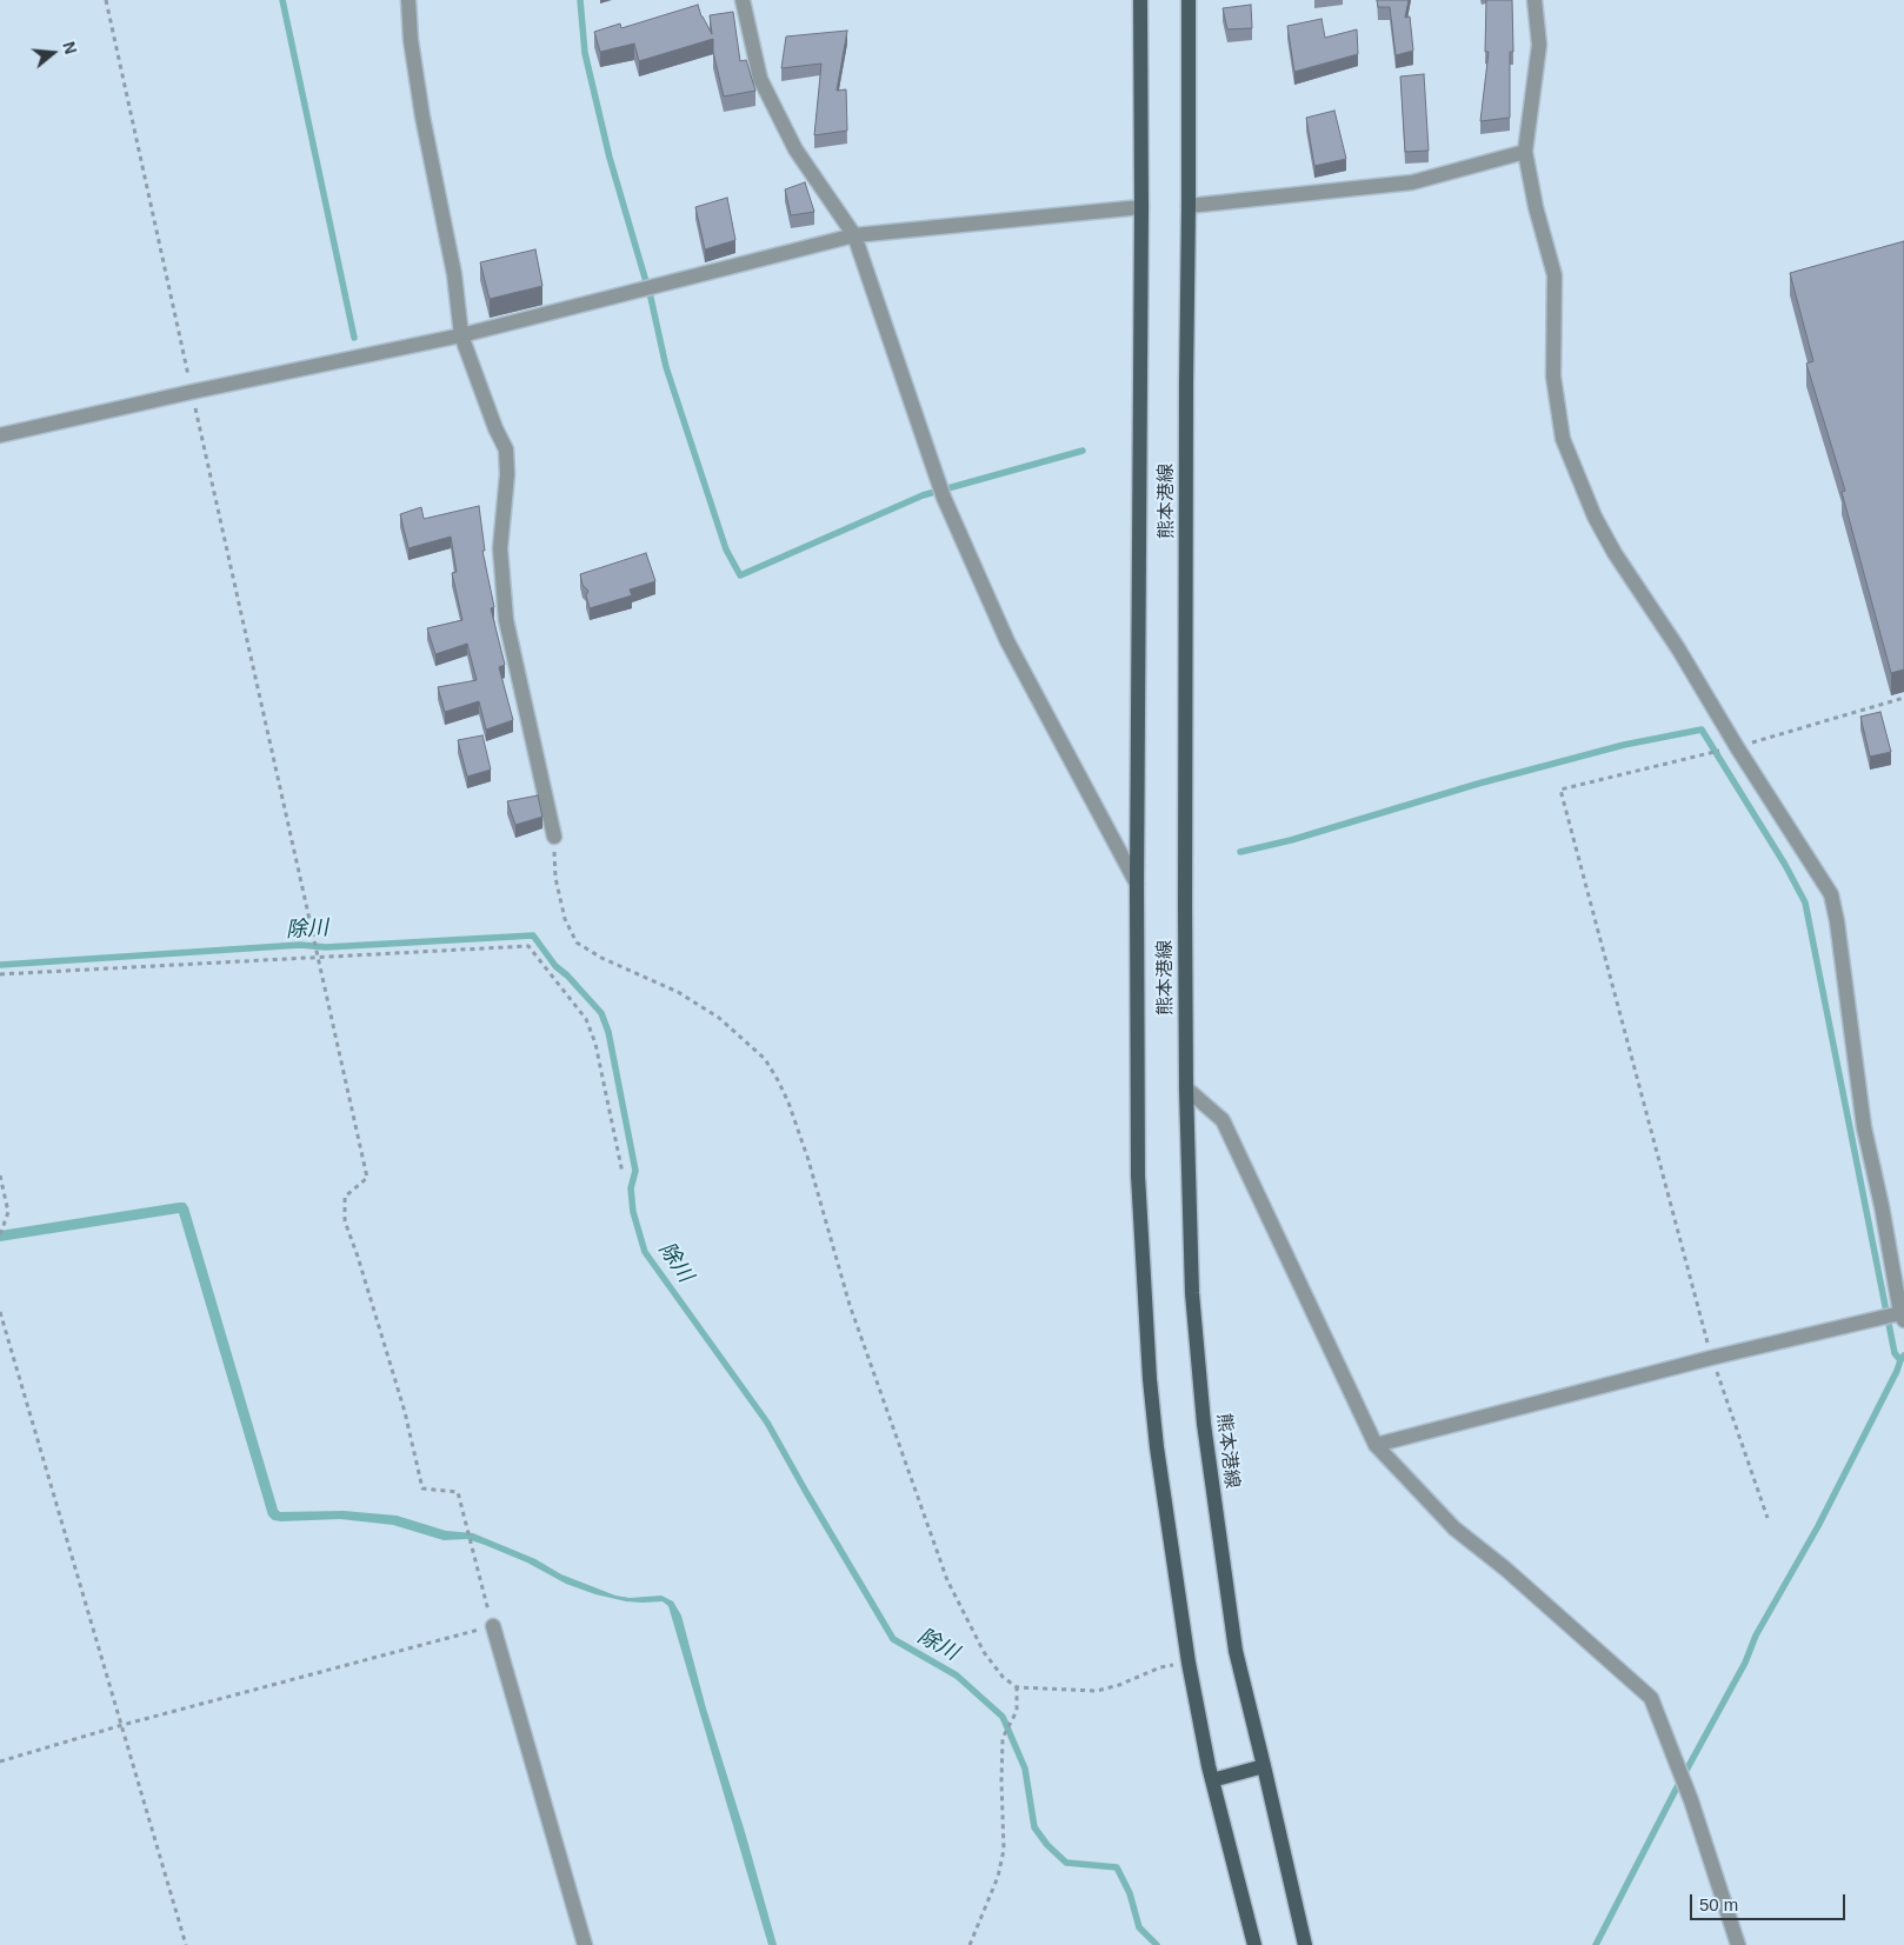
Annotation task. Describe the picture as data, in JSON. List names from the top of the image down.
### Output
{
  "streets": {
    "main road": ["熊本港線"]
  },
  "water": ["除川"],
  "scale_bar": "50 m",
  "north": "right"
}
